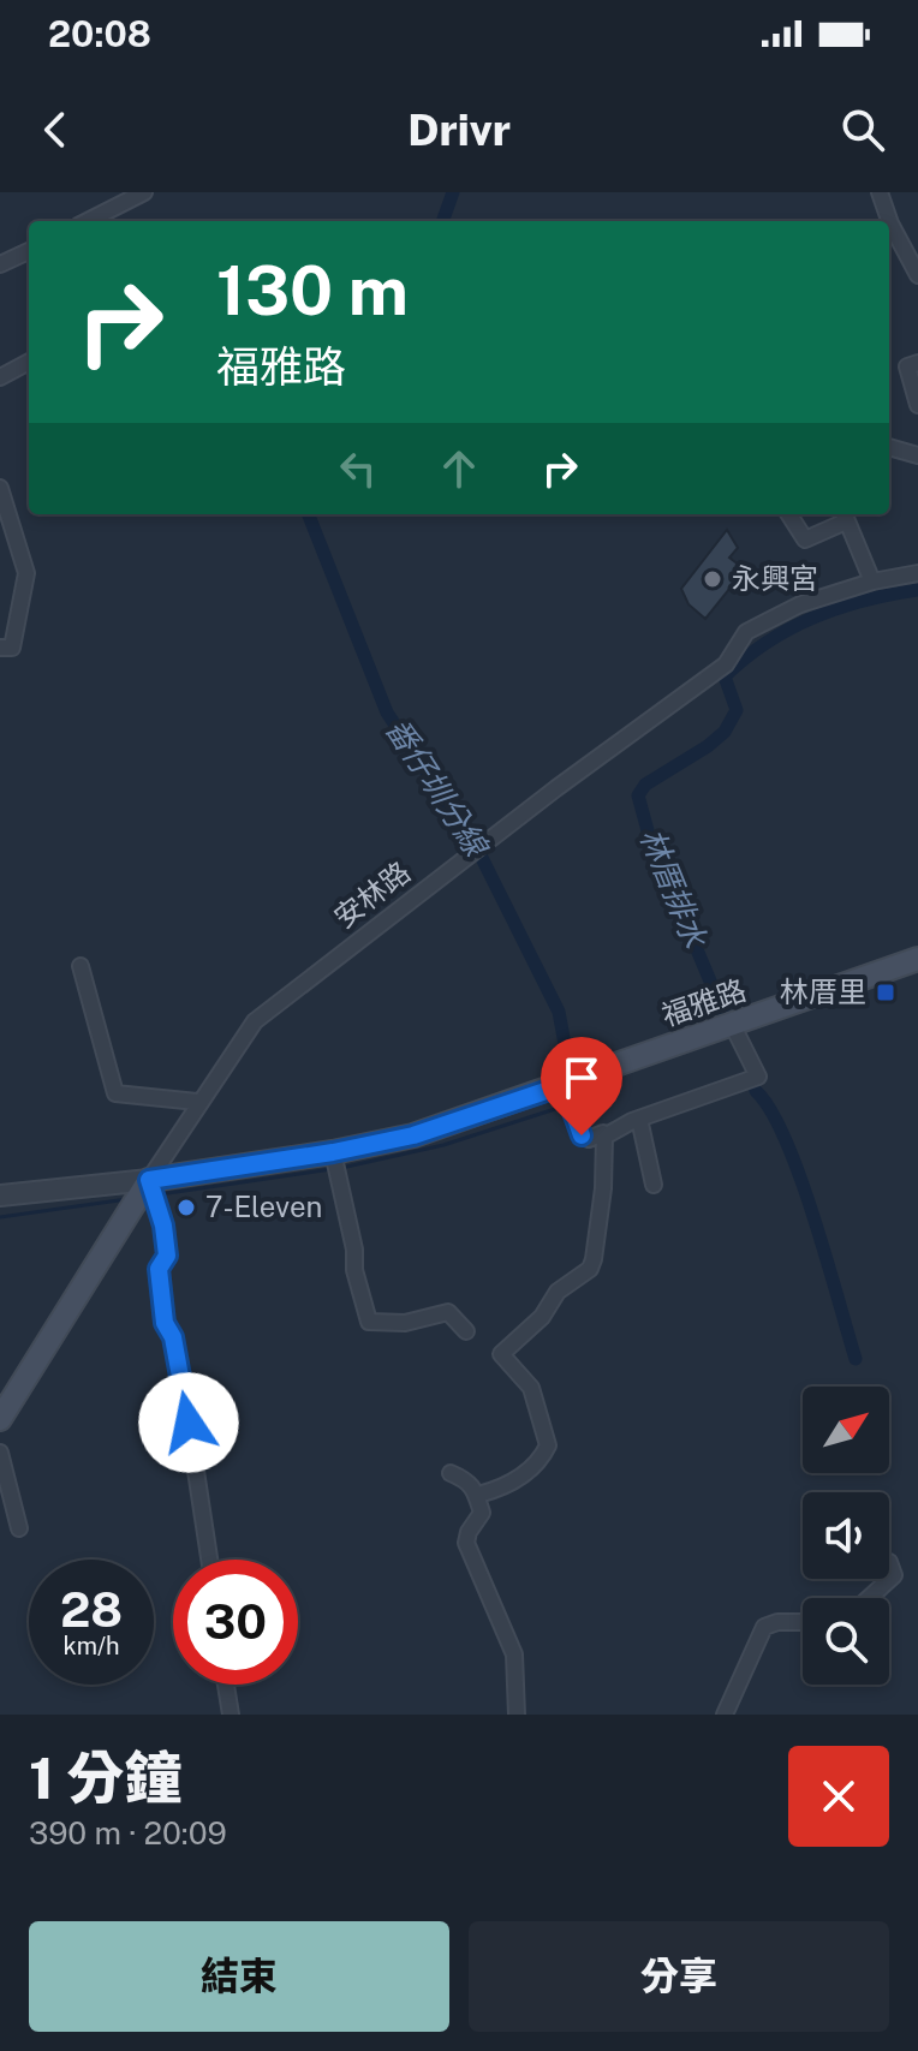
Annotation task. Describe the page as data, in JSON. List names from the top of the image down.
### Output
{
  "streets": {
    "main road": ["安林路", "福雅路"]
  },
  "crossings": [
    ["安林路", "福雅路"]
  ],
  "water": ["番仔圳分線", "林厝排水"],
  "places": {
    "other": ["永興宮", "7-Eleven"],
    "transit": ["林厝里"]
  },
  "north": "top right",
  "page": {
    "status": "20:08",
    "header": "Drivr",
    "turn": ["130 m", "福雅路"],
    "speed": "28 km/h",
    "limit": "30",
    "heading": ["1 分鐘", "390 m · 20:09"],
    "buttons": ["結束", "分享"]
  }
}
